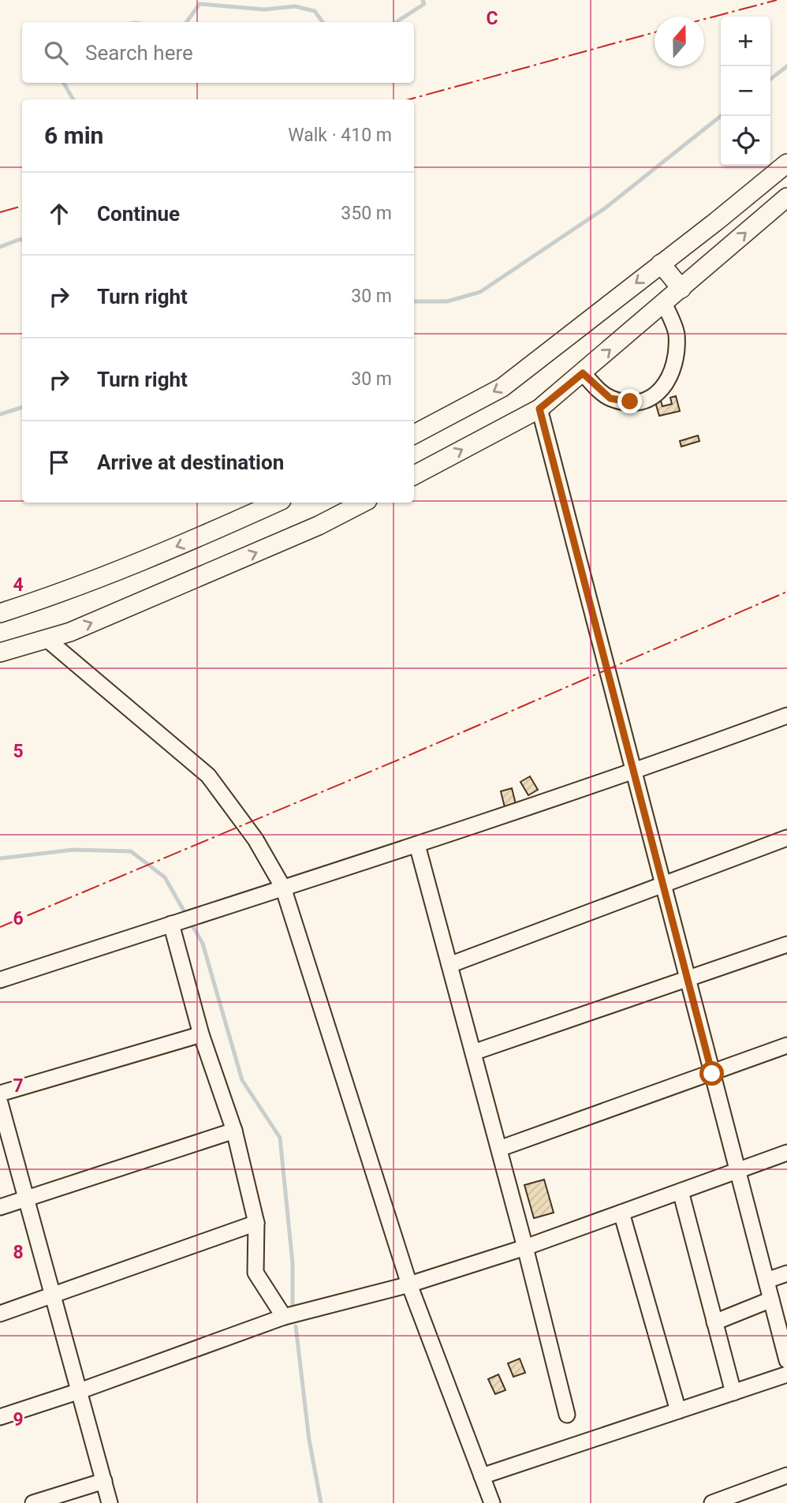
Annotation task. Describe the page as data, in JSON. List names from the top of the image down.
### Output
{
  "north": "top",
  "page": {
    "map_buttons": ["+", "−"],
    "search": "Search here",
    "heading": ["6 min", "Walk · 410 m"],
    "list": [
      ["Continue", "350 m"],
      ["Turn right", "30 m"],
      ["Turn right", "30 m"],
      "Arrive at destination"
    ]
  },
  "grid": {
    "columns": ["C"],
    "rows": [
      "4",
      "5",
      "6",
      "7",
      "8",
      "9"
    ]
  }
}
